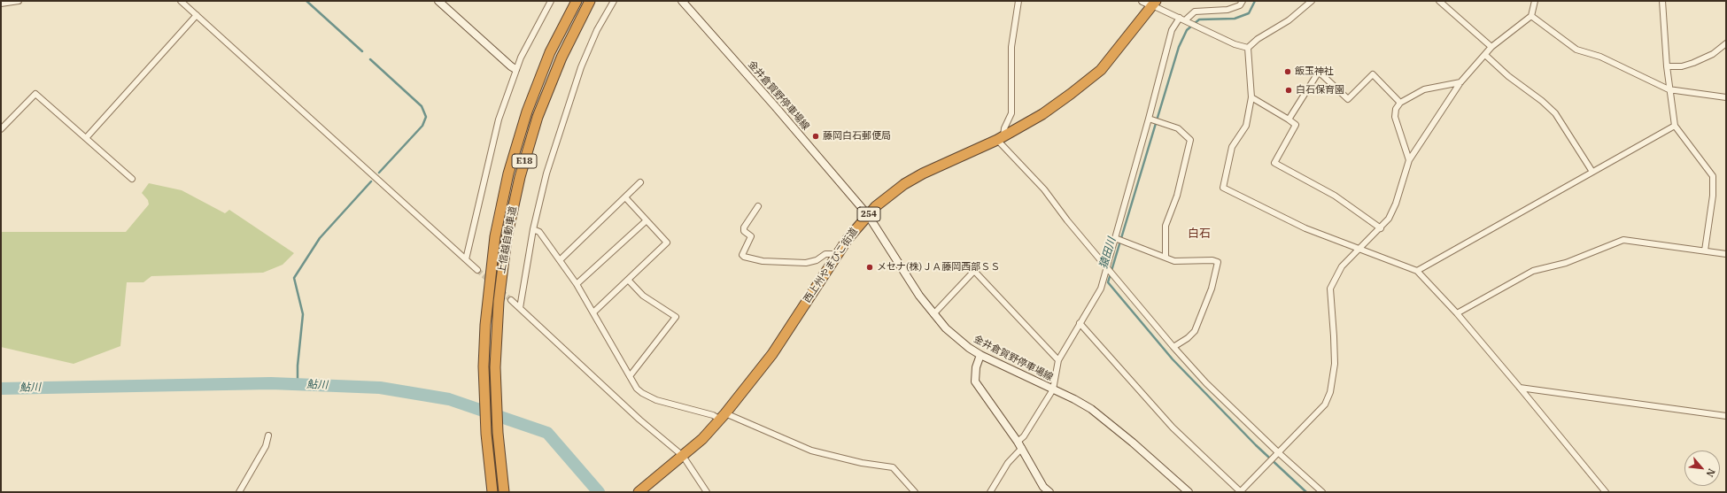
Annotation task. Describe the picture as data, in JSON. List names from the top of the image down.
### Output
{
  "streets": {
    "highway": [
      "E18",
      "254",
      "上信越自動車道",
      "西上州やまびこ街道"
    ],
    "main road": ["金井倉賀野停車場線"]
  },
  "crossings": [
    ["金井倉賀野停車場線", "西上州やまびこ街道"]
  ],
  "districts": ["白石"],
  "water": ["猿田川", "鮎川"],
  "places": [
    "飯玉神社",
    "白石保育園",
    "藤岡白石郵便局",
    "メセナ(株)ＪＡ藤岡西部ＳＳ"
  ],
  "north": "bottom right"
}
